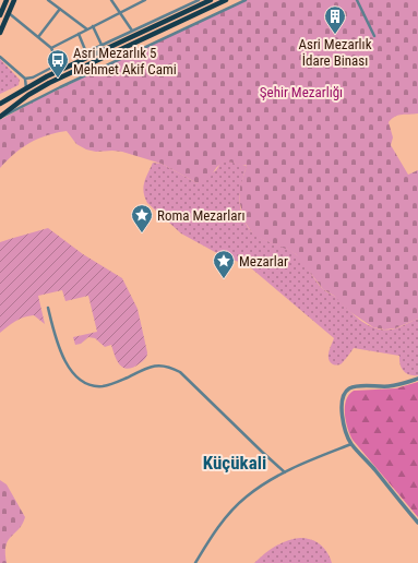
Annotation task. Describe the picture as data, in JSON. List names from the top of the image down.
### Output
{
  "districts": ["Küçükali"],
  "parks": ["Şehir Mezarlığı"],
  "places": {
    "building": ["Asri Mezarlık İdare Binası"],
    "bus stop": ["Asri Mezarlık 5 Mehmet Akif Cami"],
    "place": ["Roma Mezarları", "Mezarlar"]
  }
}
